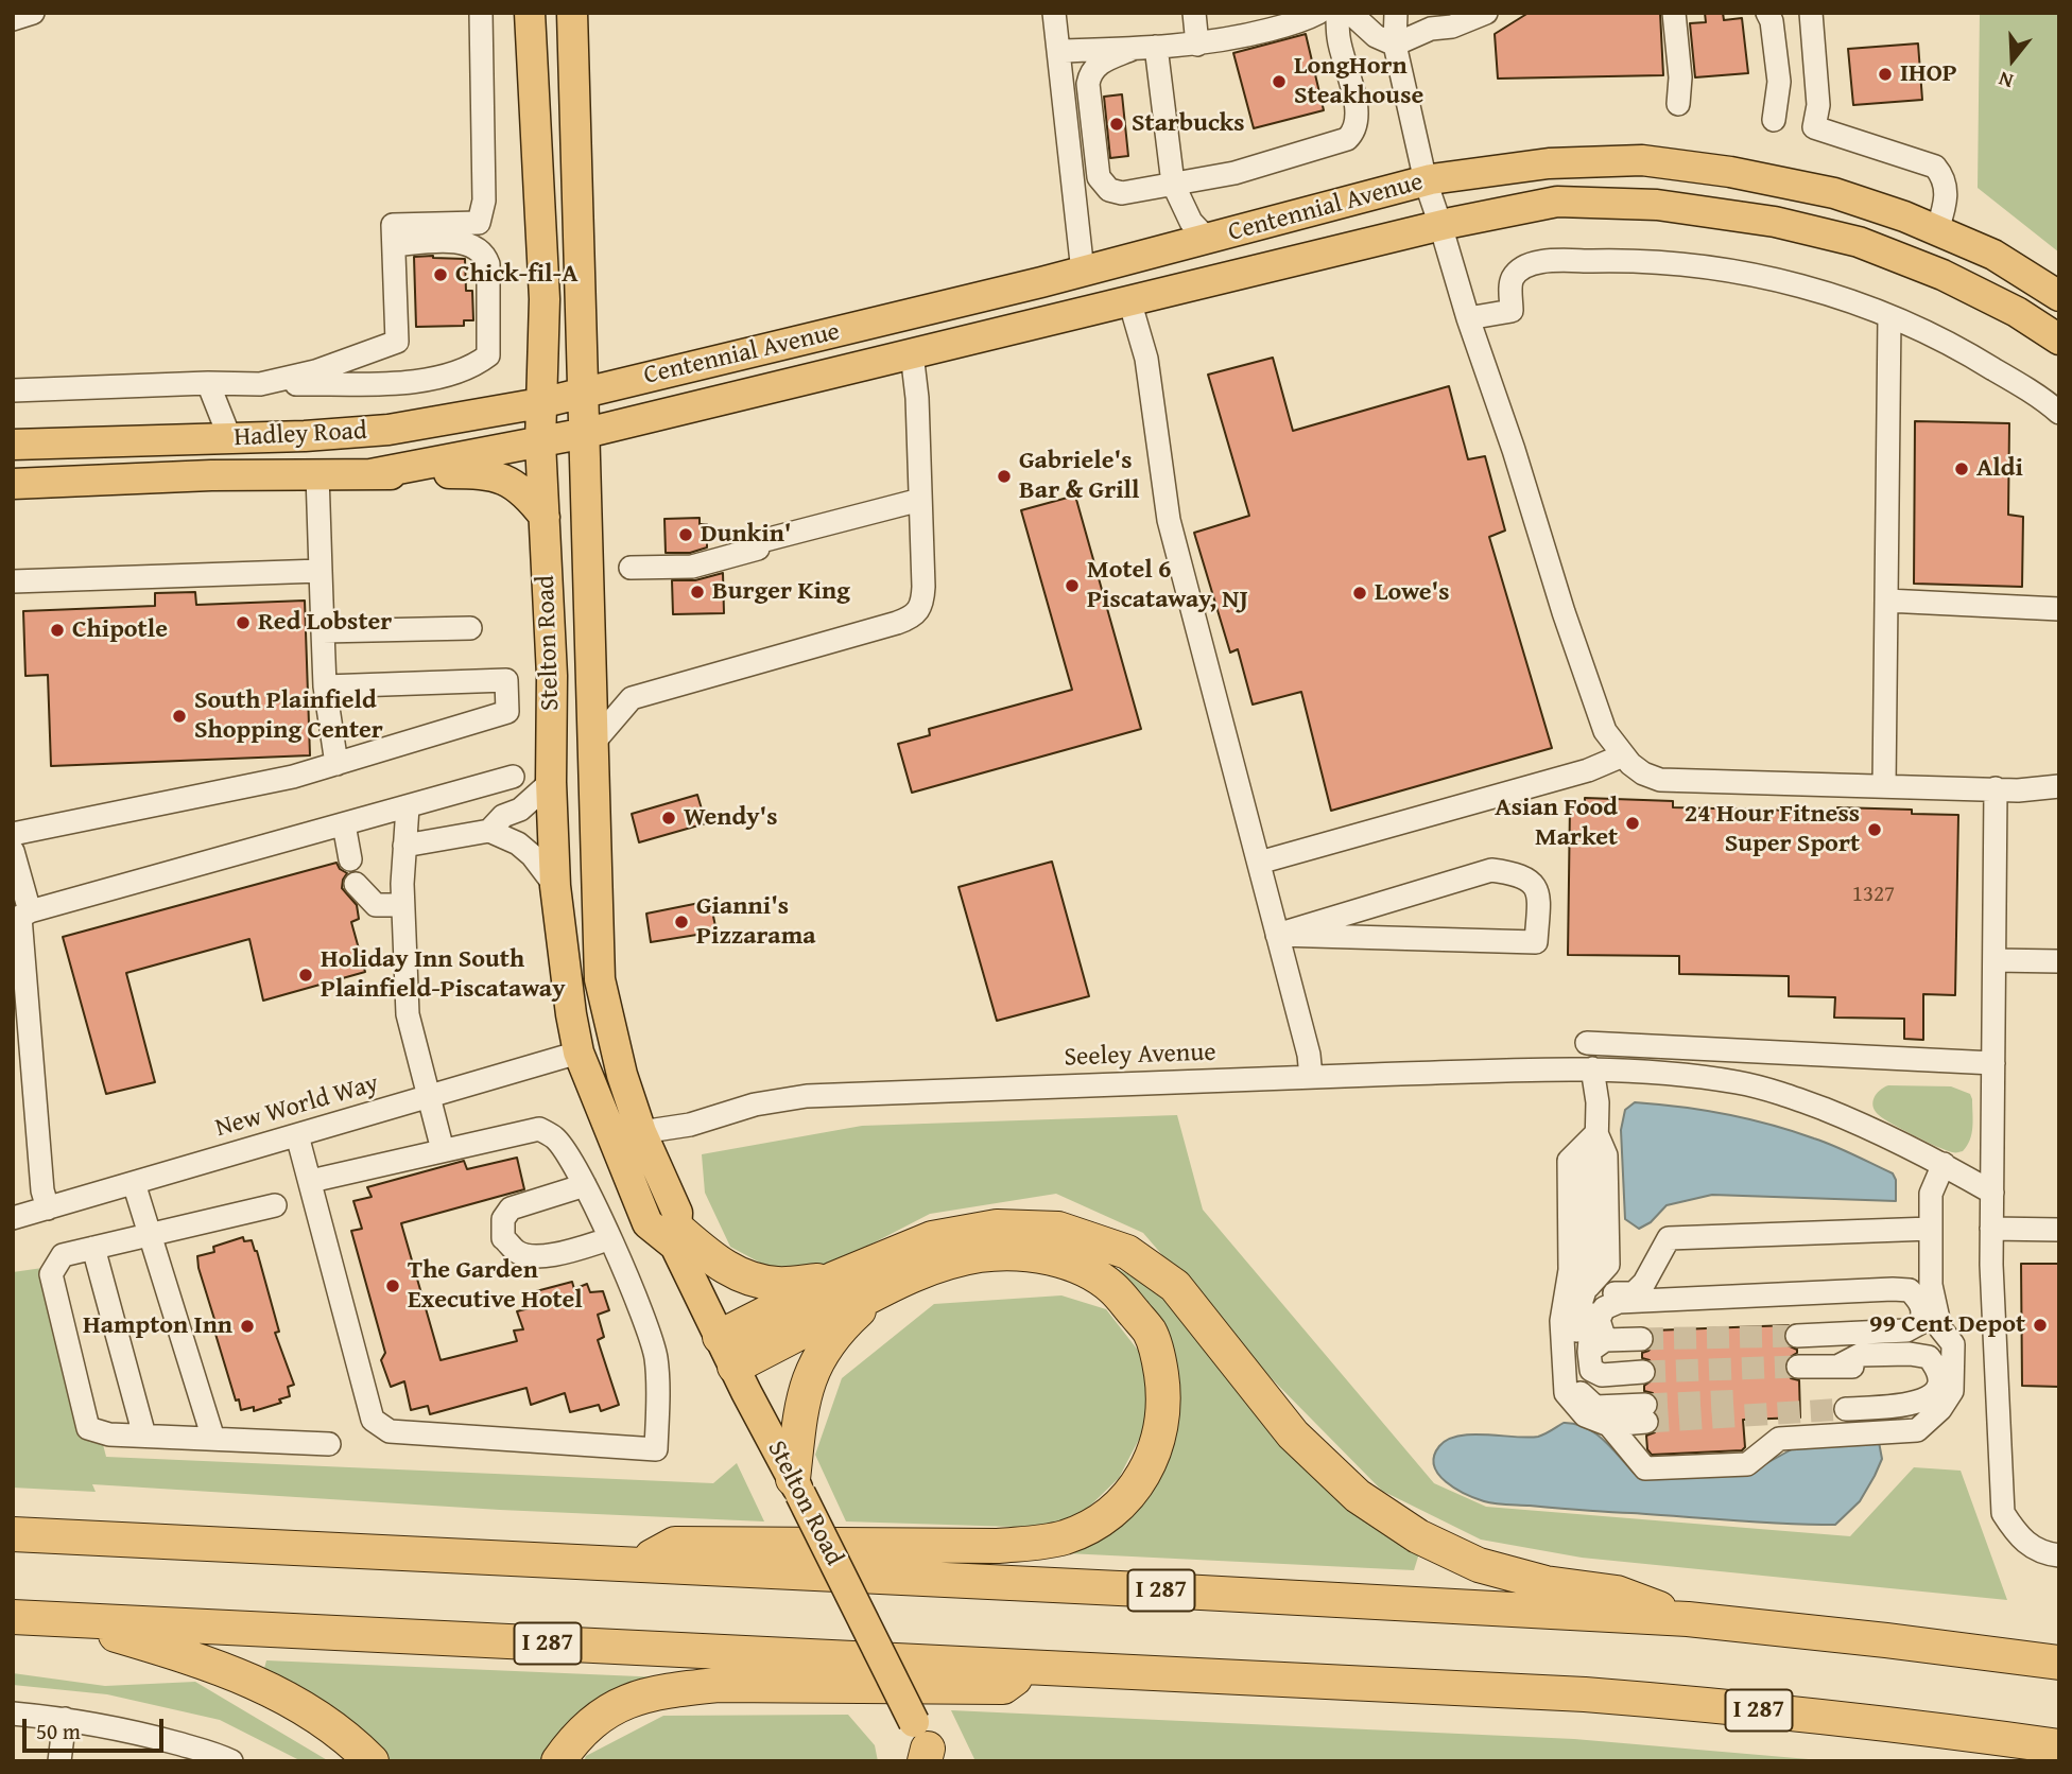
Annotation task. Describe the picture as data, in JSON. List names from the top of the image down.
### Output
{
  "streets": {
    "highway": ["I 287"],
    "main road": ["Centennial Avenue", "Hadley Road", "Stelton Road"],
    "street": ["Seeley Avenue", "New World Way"]
  },
  "crossings": [
    ["Centennial Avenue", "Hadley Road"],
    ["Centennial Avenue", "Stelton Road"],
    ["Hadley Road", "Stelton Road"],
    ["Stelton Road", "Seeley Avenue"],
    ["Stelton Road", "New World Way"]
  ],
  "places": [
    "IHOP",
    "LongHorn Steakhouse",
    "Starbucks",
    "Chick-fil-A",
    "Aldi",
    "Gabriele's Bar & Grill",
    "Dunkin'",
    "Motel 6 Piscataway, NJ",
    "Burger King",
    "Lowe's",
    "Red Lobster",
    "Chipotle",
    "South Plainfield Shopping Center",
    "Wendy's",
    "Asian Food Market",
    "24 Hour Fitness Super Sport",
    "Gianni's Pizzarama",
    "Holiday Inn South Plainfield-Piscataway",
    "The Garden Executive Hotel",
    "99 Cent Depot",
    "Hampton Inn"
  ],
  "house_numbers": ["1327"],
  "scale_bar": "50 m",
  "north": "bottom"
}
